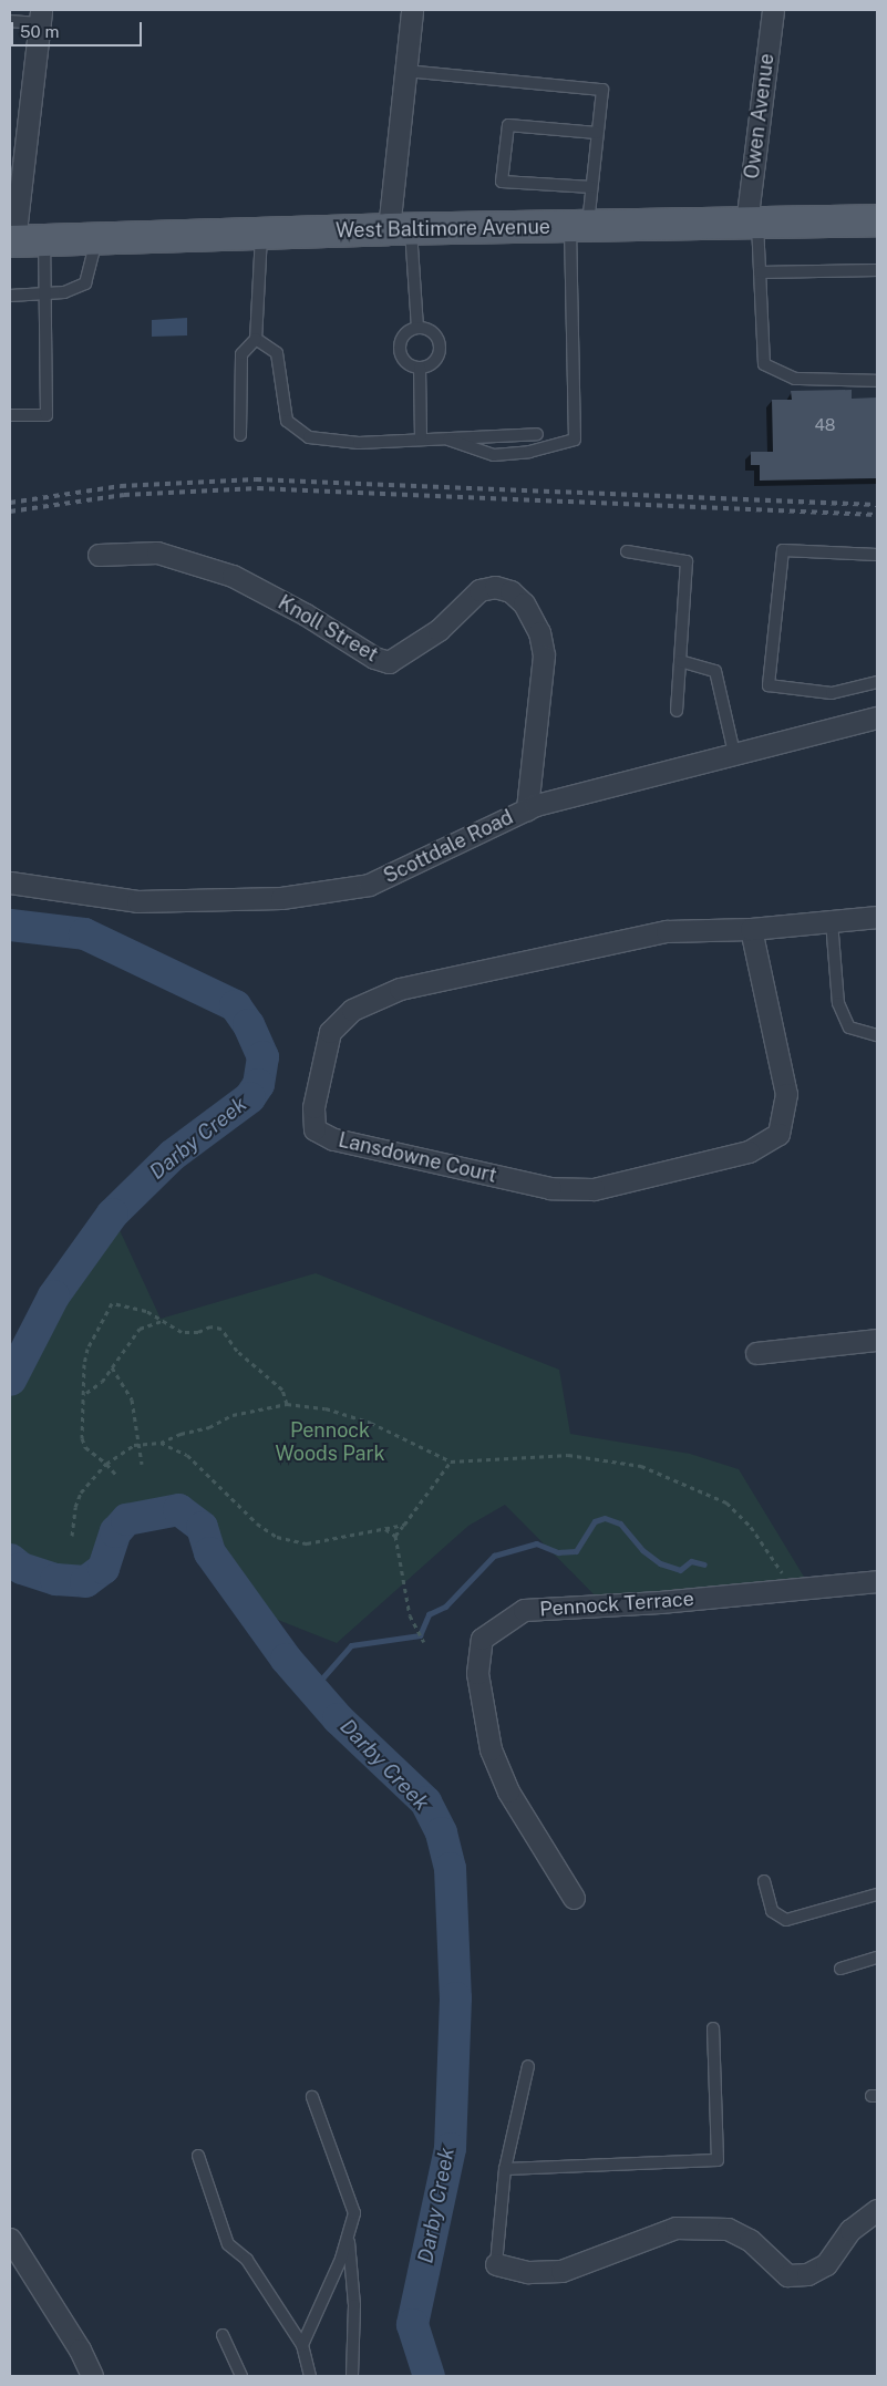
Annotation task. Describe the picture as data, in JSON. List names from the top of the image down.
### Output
{
  "streets": {
    "main road": ["West Baltimore Avenue"],
    "street": [
      "Owen Avenue",
      "Knoll Street",
      "Scottdale Road",
      "Lansdowne Court",
      "Pennock Terrace"
    ]
  },
  "crossings": [
    ["Owen Avenue", "West Baltimore Avenue"],
    ["Knoll Street", "Scottdale Road"]
  ],
  "water": ["Darby Creek"],
  "parks": ["Pennock Woods Park"],
  "house_numbers": ["48"],
  "scale_bar": "50 m"
}
